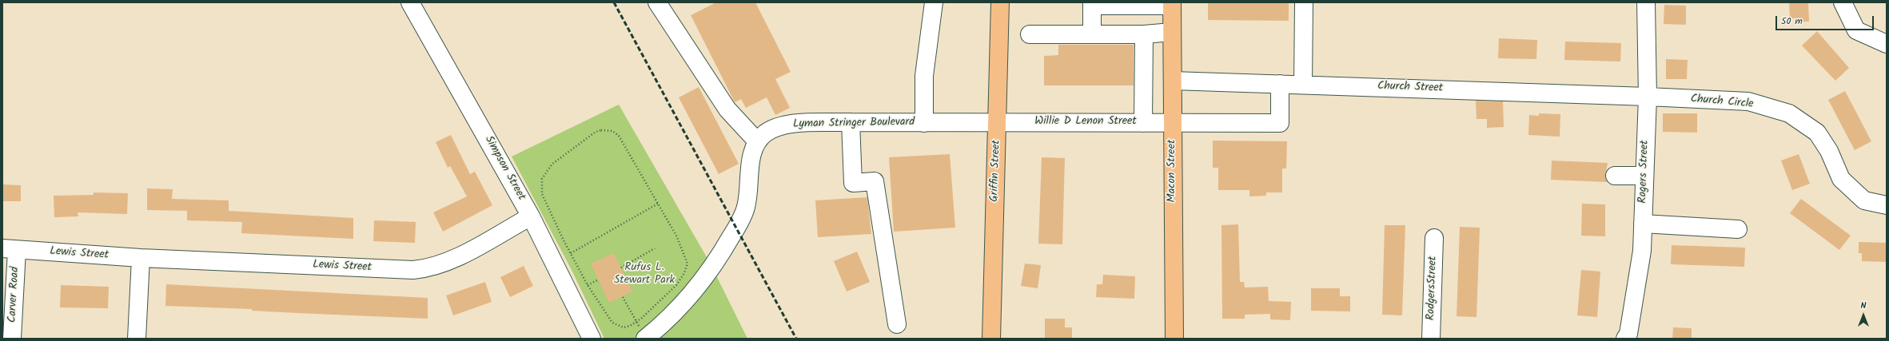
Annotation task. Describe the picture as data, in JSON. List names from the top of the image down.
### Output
{
  "streets": {
    "main road": ["Griffin Street", "Macon Street"],
    "street": [
      "Church Street",
      "Church Circle",
      "Willie D Lenon Street",
      "Lyman Stringer Boulevard",
      "Simpson Street",
      "Rogers Street",
      "Lewis Street",
      "RodgersStreet",
      "Carver Road"
    ]
  },
  "crossings": [
    ["Church Street", "Church Circle"],
    ["Church Street", "Willie D Lenon Street"],
    ["Church Street", "Macon Street"],
    ["Church Street", "Rogers Street"],
    ["Church Circle", "Rogers Street"],
    ["Willie D Lenon Street", "Lyman Stringer Boulevard"],
    ["Willie D Lenon Street", "Griffin Street"],
    ["Willie D Lenon Street", "Macon Street"],
    ["Lyman Stringer Boulevard", "Griffin Street"],
    ["Simpson Street", "Lewis Street"],
    ["Lewis Street", "Carver Road"]
  ],
  "parks": ["Rufus L. Stewart Park"],
  "scale_bar": "50 m",
  "north": "top"
}
